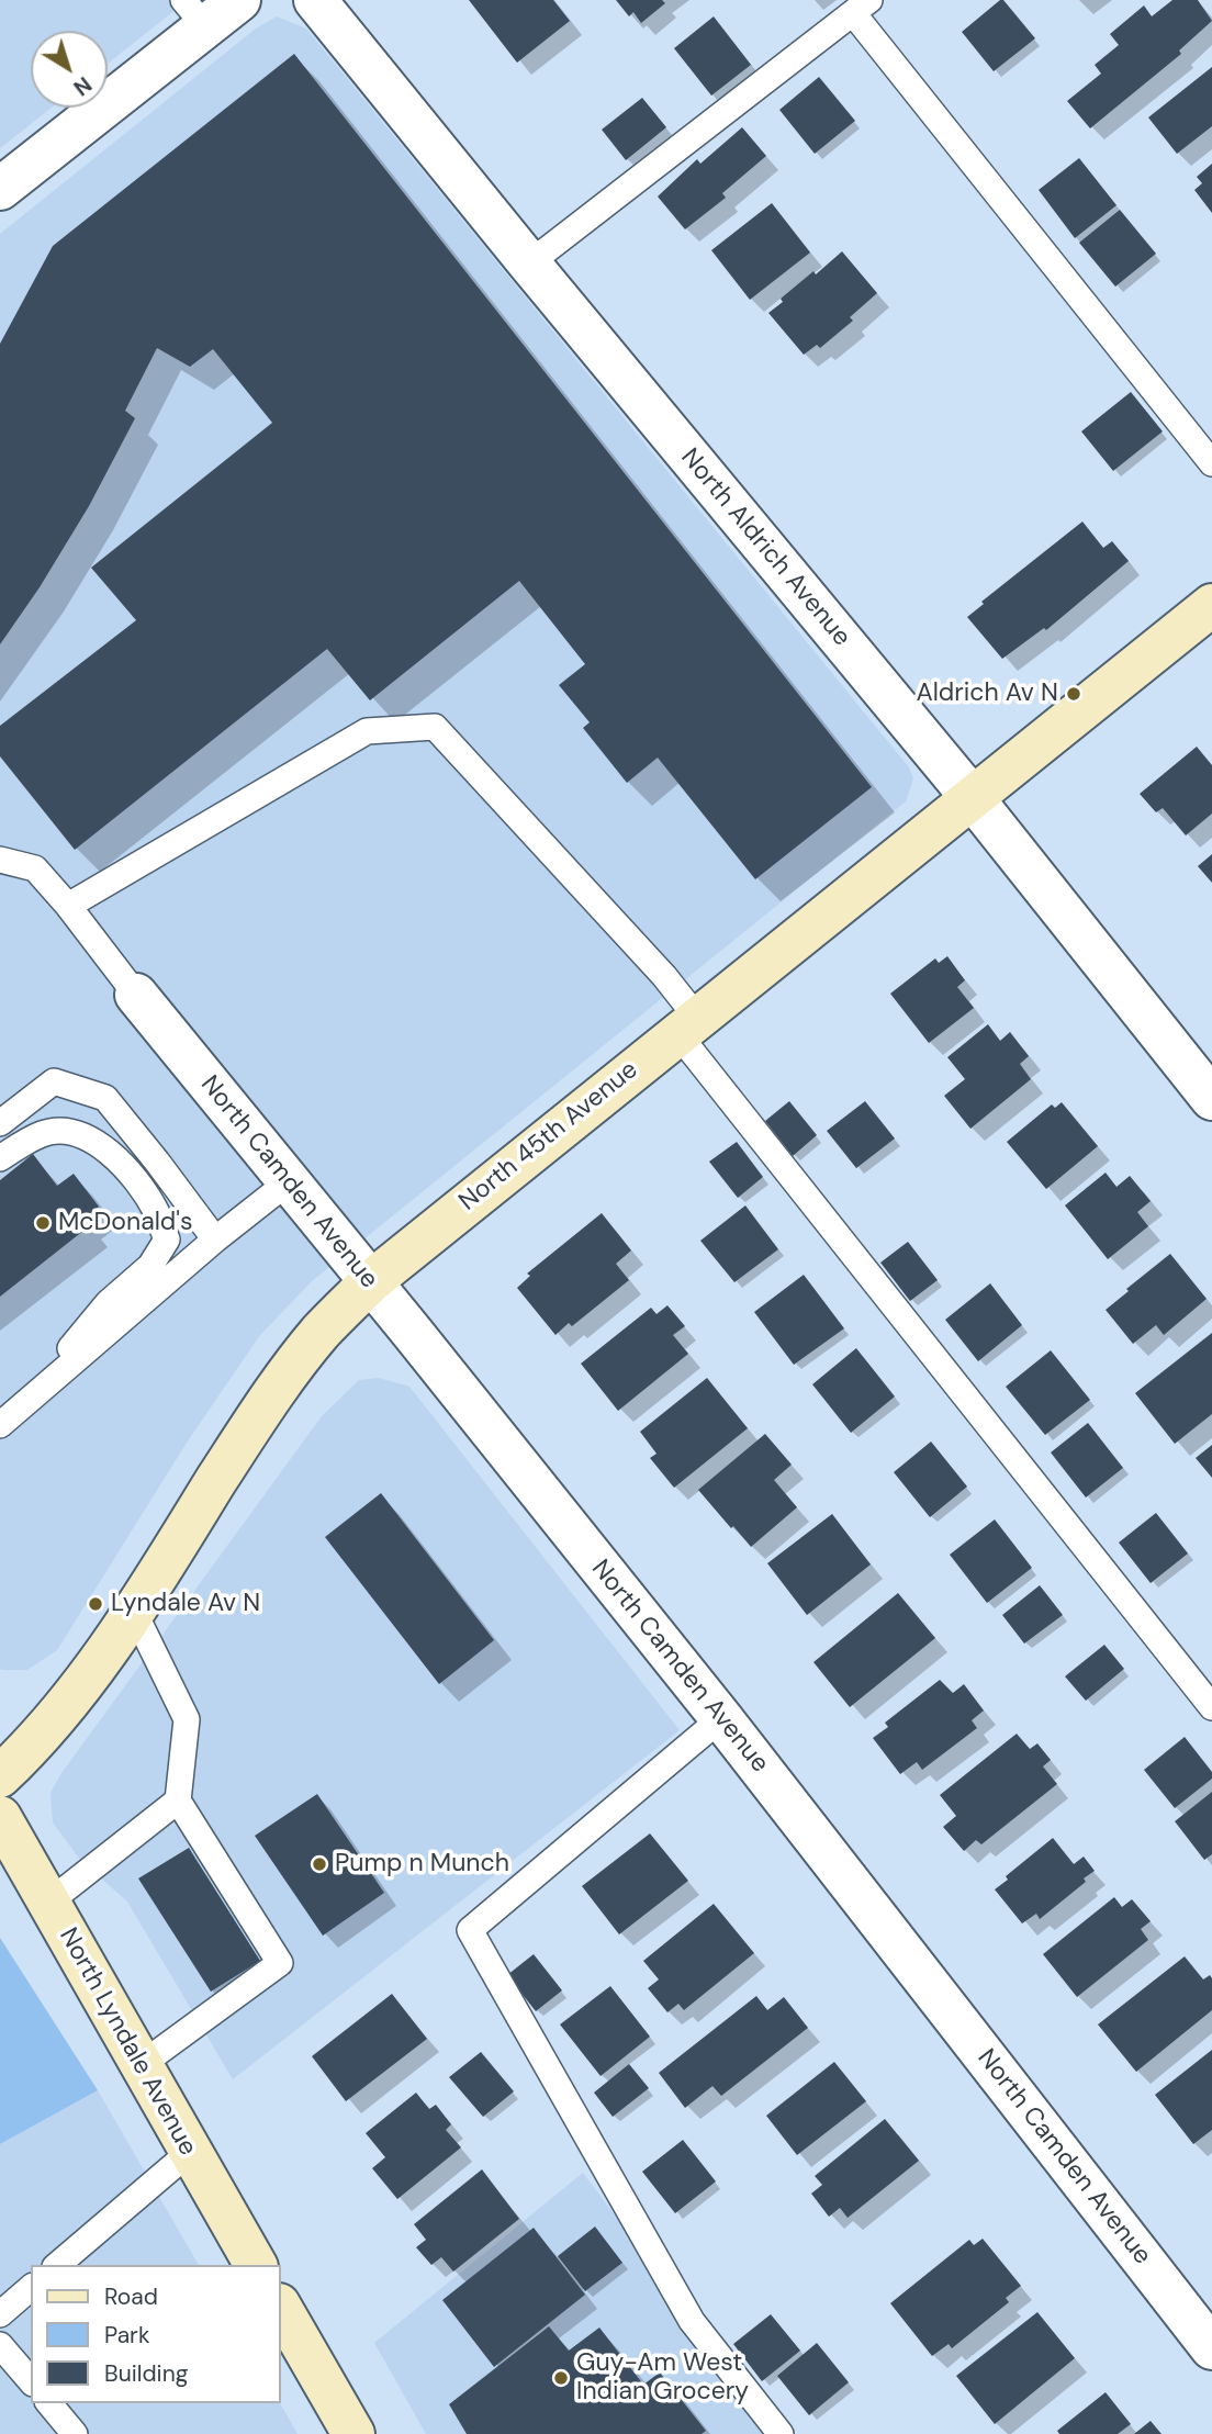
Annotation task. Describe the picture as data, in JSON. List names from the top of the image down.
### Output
{
  "streets": {
    "street": [
      "North Aldrich Avenue",
      "North 45th Avenue",
      "North Camden Avenue",
      "North Lyndale Avenue"
    ]
  },
  "crossings": [
    ["North Aldrich Avenue", "North 45th Avenue"],
    ["North 45th Avenue", "North Camden Avenue"]
  ],
  "places": [
    "Aldrich Av N",
    "McDonald's",
    "Lyndale Av N",
    "Pump n Munch",
    "Guy-Am West Indian Grocery"
  ],
  "legend": ["Road", "Park", "Building"],
  "north": "bottom right"
}
